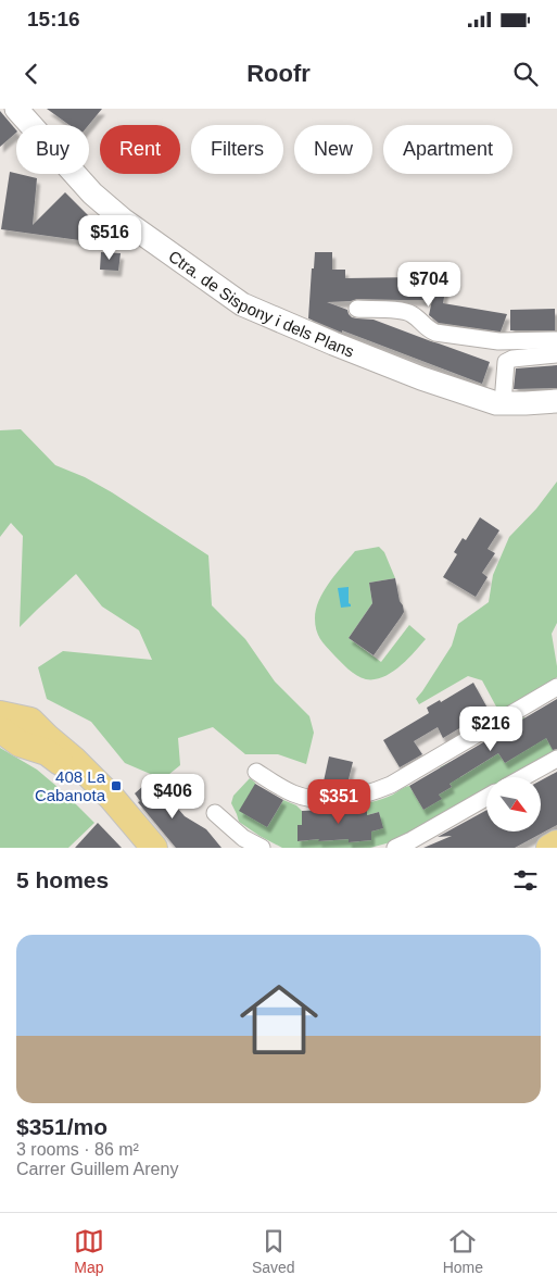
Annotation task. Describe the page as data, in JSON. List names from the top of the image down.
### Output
{
  "streets": {
    "main road": ["Ctra. de Sispony i dels Plans"]
  },
  "places": {
    "transit": ["408 La Cabanota"]
  },
  "north": "bottom right",
  "page": {
    "status": "15:16",
    "header": "Roofr",
    "chip": [
      "Buy",
      "Rent",
      "Filters",
      "New",
      "Apartment"
    ],
    "price": [
      "$516",
      "$704",
      "$216",
      "$406",
      "$351"
    ],
    "heading": "5 homes",
    "list": [
      {
        "name": "$351/mo",
        "note": "3 rooms · 86 m² · Carrer Guillem Areny"
      }
    ],
    "tabs": ["Map", "Saved", "Home"]
  }
}
